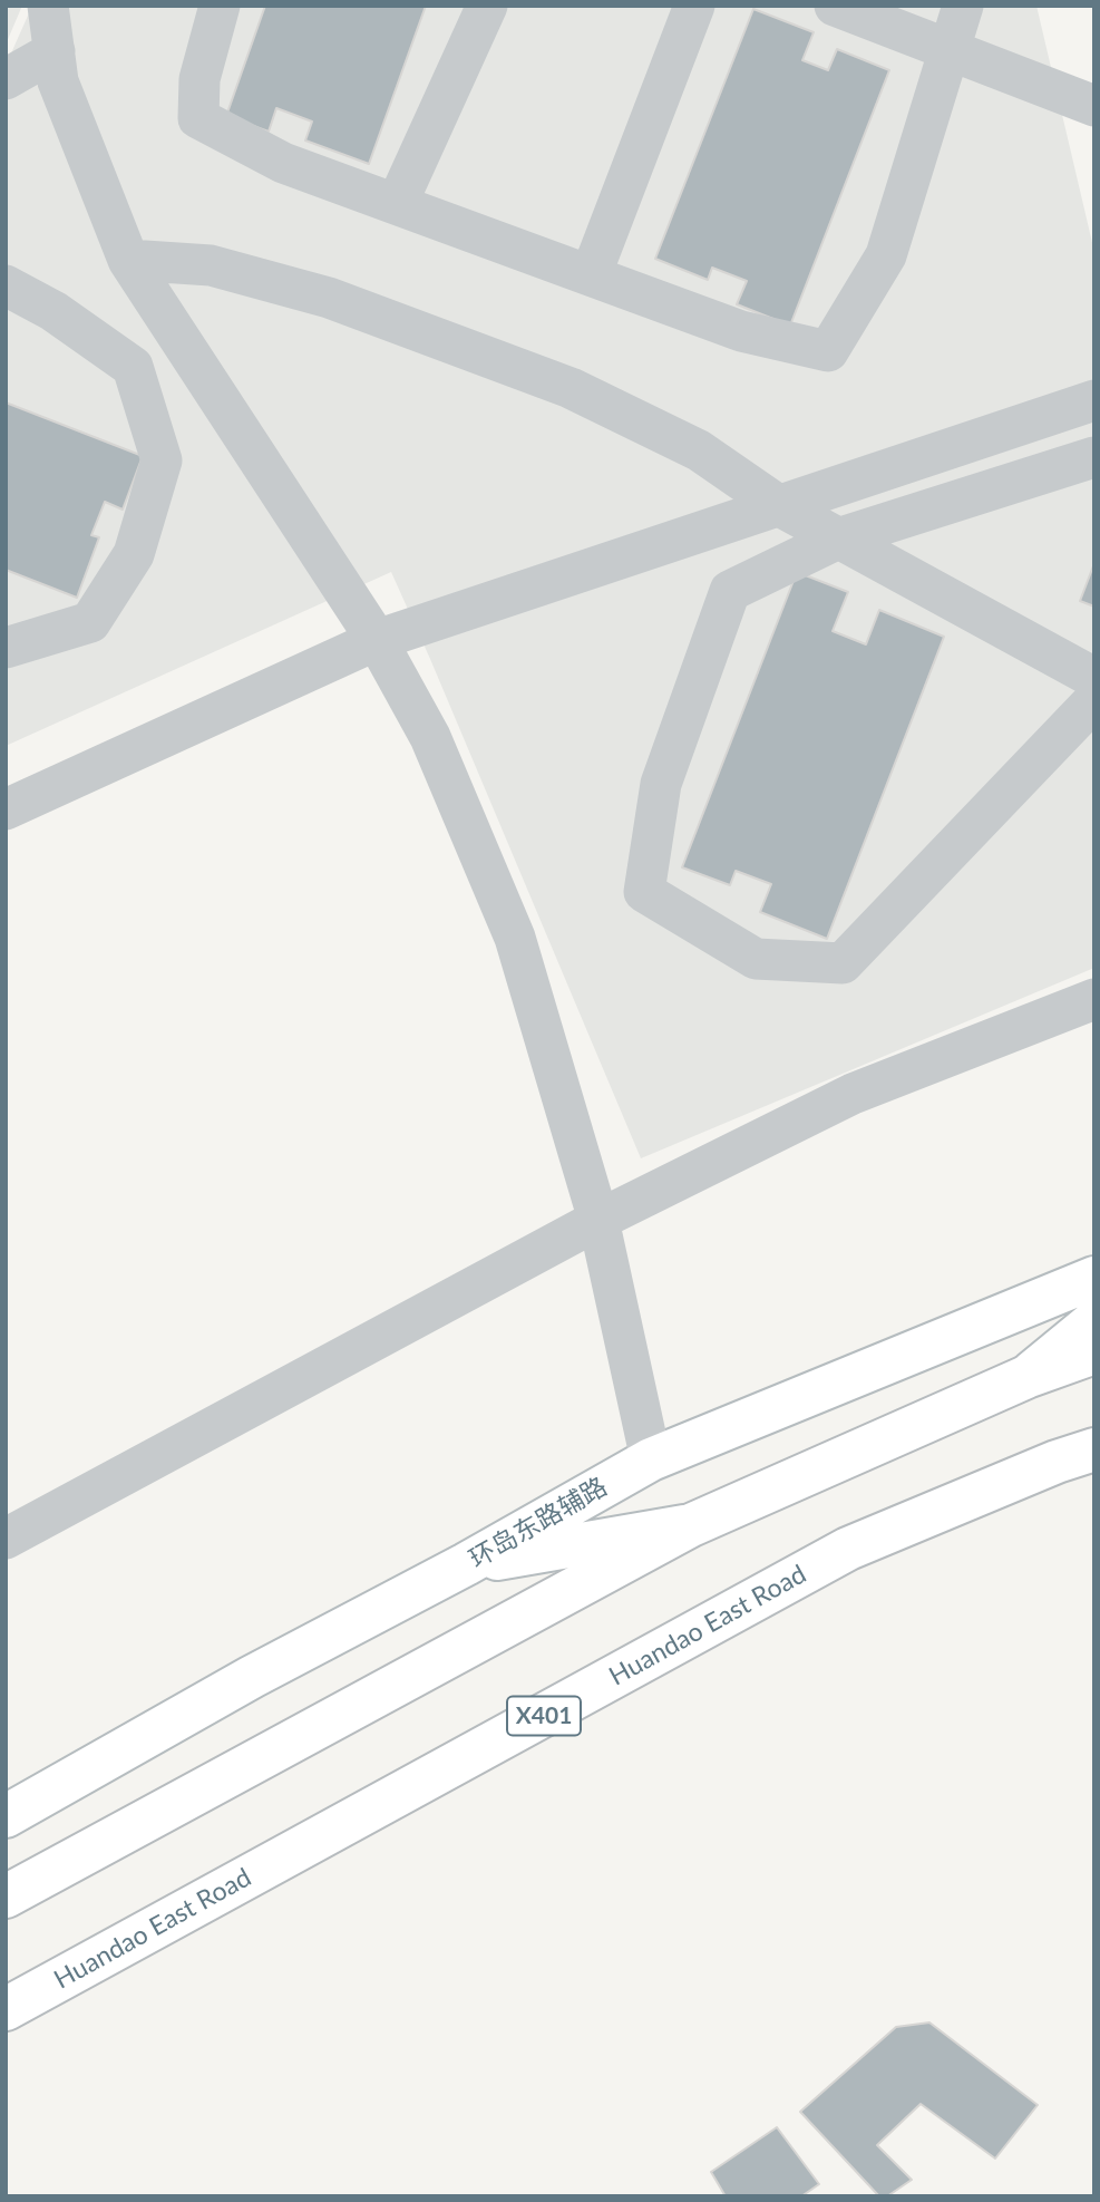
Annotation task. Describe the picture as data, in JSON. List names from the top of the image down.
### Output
{
  "streets": {
    "main road": ["环岛东路辅路", "Huandao East Road", "X401"]
  }
}
